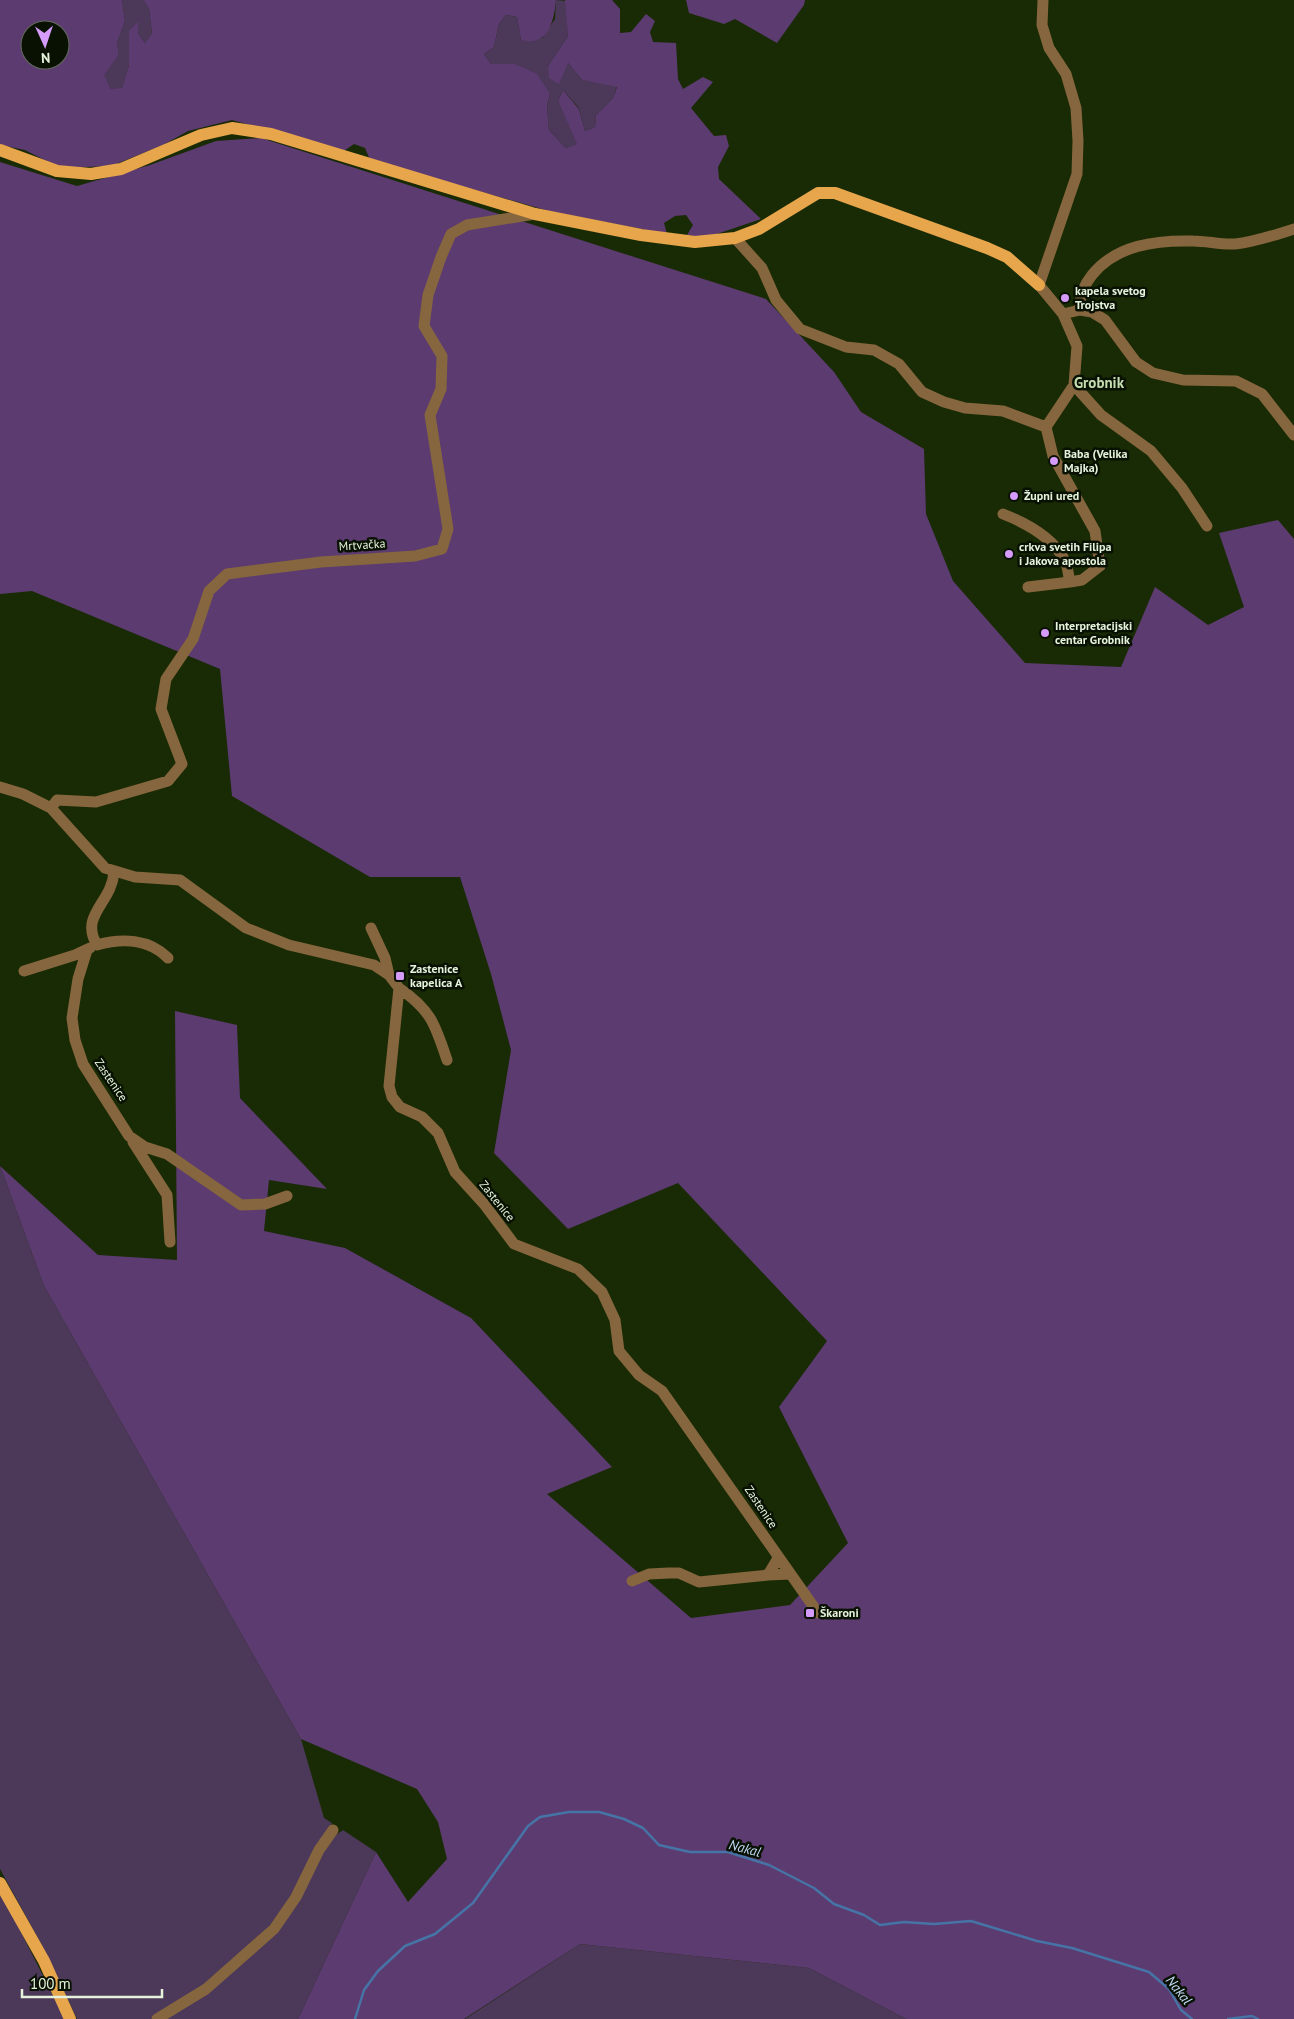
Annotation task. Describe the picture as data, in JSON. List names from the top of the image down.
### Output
{
  "streets": {
    "street": ["Mrtvačka", "Zastenice"]
  },
  "districts": ["Grobnik"],
  "water": ["Nakal"],
  "places": {
    "other": [
      "kapela svetog Trojstva",
      "Baba (Velika Majka)",
      "Župni ured",
      "crkva svetih Filipa i Jakova apostola",
      "Interpretacijski centar Grobnik"
    ],
    "transit": ["Zastenice kapelica A", "Škaroni"]
  },
  "scale_bar": "100 m",
  "north": "bottom"
}
